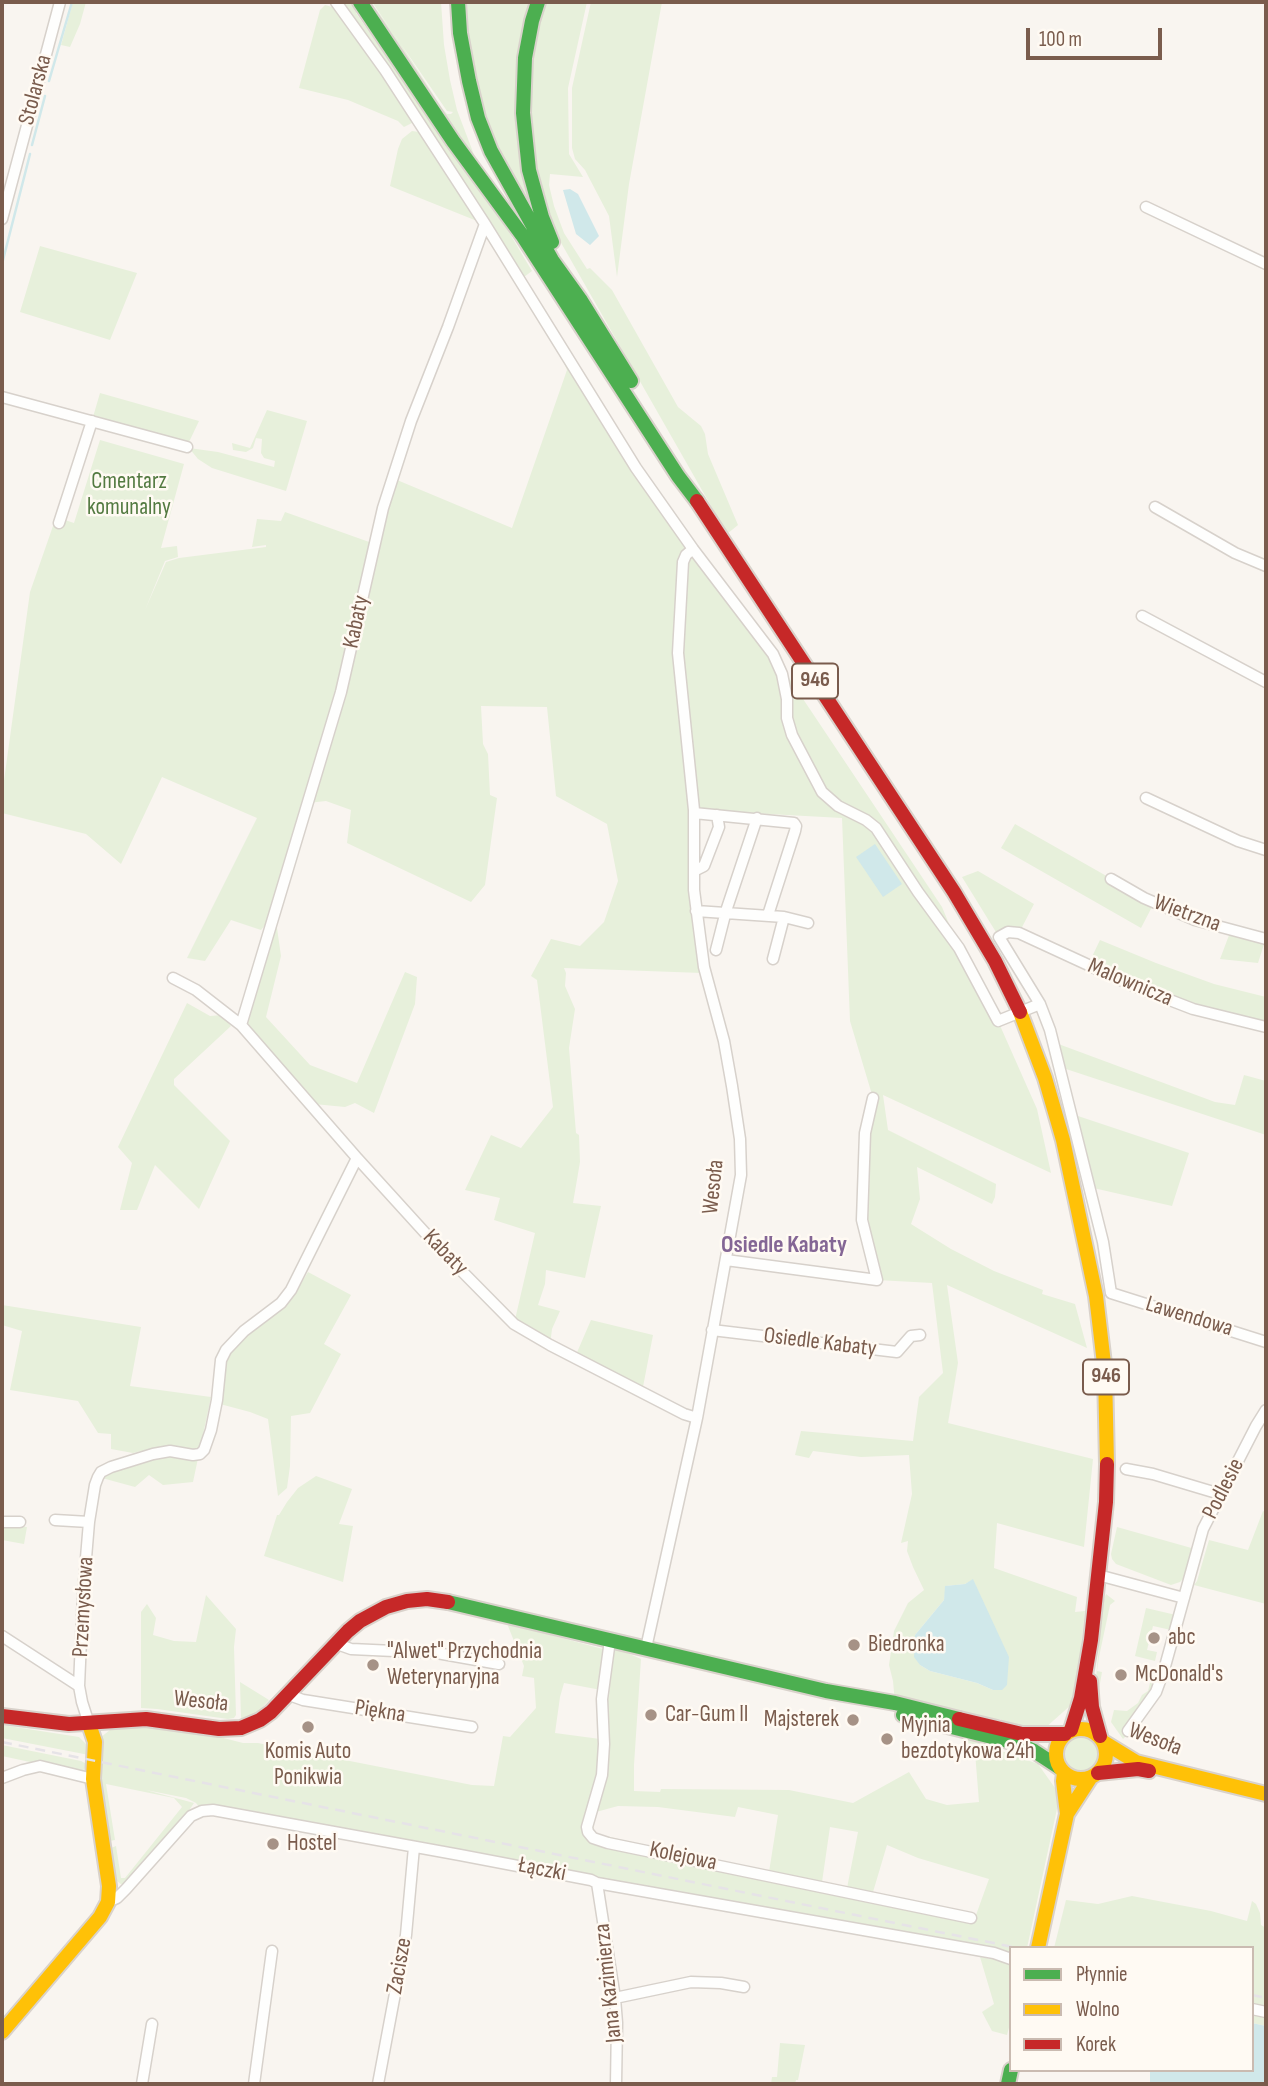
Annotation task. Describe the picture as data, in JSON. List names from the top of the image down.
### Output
{
  "streets": {
    "main road": ["946", "Wesoła"],
    "street": [
      "Stolarska",
      "Kabaty",
      "Wietrzna",
      "Malownicza",
      "Lawendowa",
      "Osiedle Kabaty",
      "Podlesie",
      "Przemysłowa",
      "Piękna",
      "Kolejowa",
      "Łączki",
      "Zacisze",
      "Jana Kazimierza"
    ]
  },
  "crossings": [
    ["Kabaty", "Wesoła"],
    ["Kabaty", "Przemysłowa"],
    ["946", "Wesoła"],
    ["Malownicza", "Lawendowa"],
    ["Wesoła", "Osiedle Kabaty"],
    ["Wesoła", "Przemysłowa"],
    ["Wesoła", "Piękna"],
    ["Wesoła", "Kolejowa"],
    ["Łączki", "Zacisze"],
    ["Łączki", "Jana Kazimierza"]
  ],
  "districts": ["Osiedle Kabaty"],
  "parks": ["Cmentarz komunalny"],
  "places": [
    "abc",
    "Biedronka",
    "\"Alwet\" Przychodnia Weterynaryjna",
    "McDonald's",
    "Car-Gum II",
    "Majsterek",
    "Komis Auto Ponikwia",
    "Myjnia bezdotykowa 24h",
    "Hostel"
  ],
  "legend": ["Płynnie", "Wolno", "Korek"],
  "scale_bar": "100 m"
}
